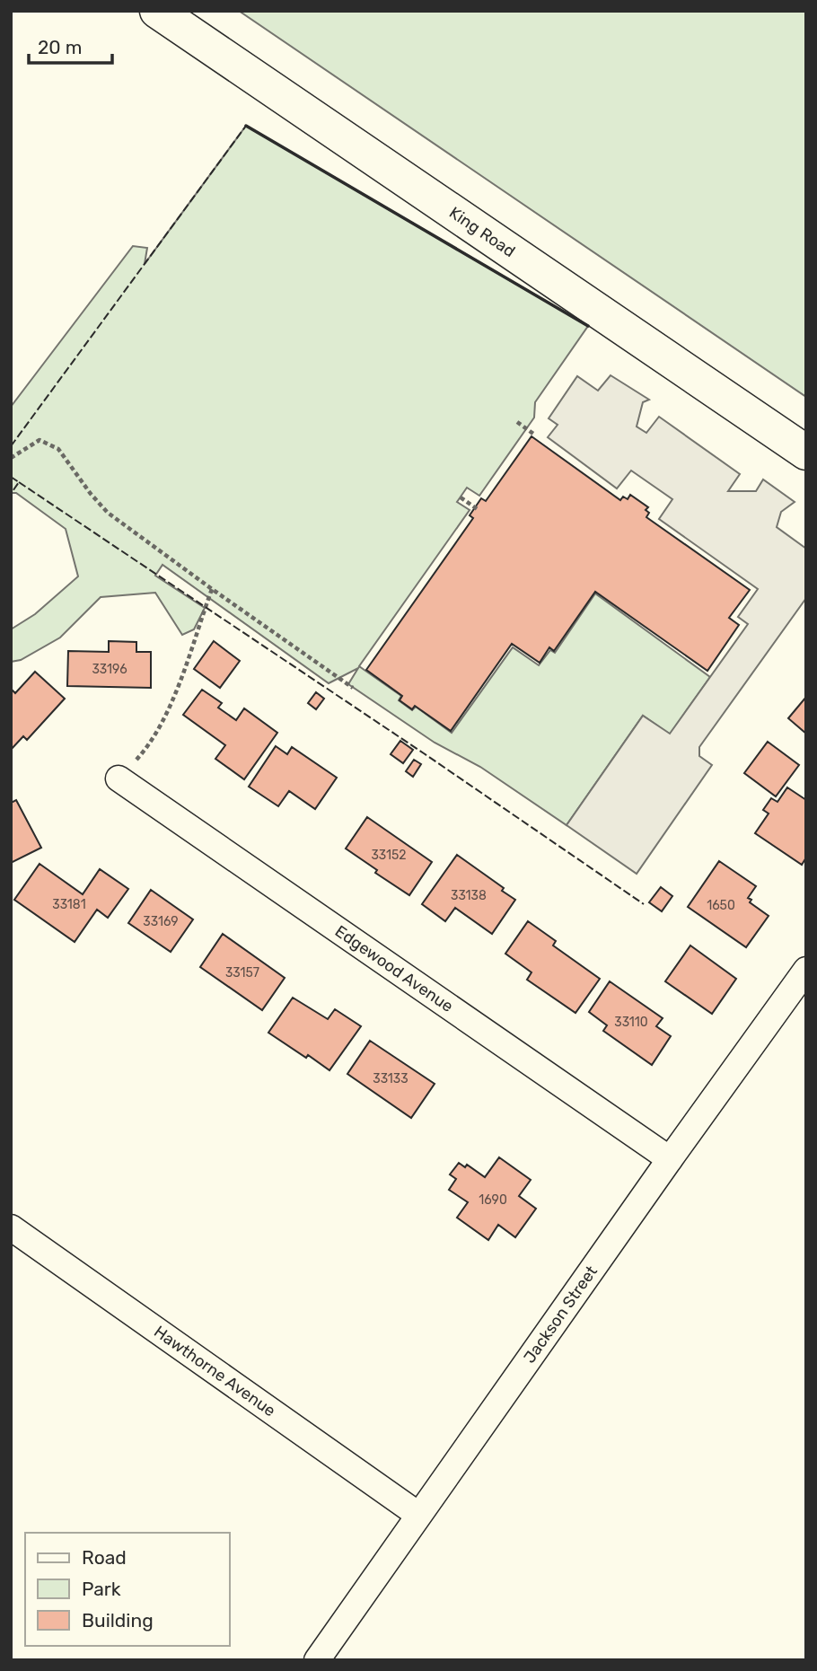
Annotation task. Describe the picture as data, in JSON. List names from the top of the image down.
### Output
{
  "streets": {
    "street": [
      "King Road",
      "Edgewood Avenue",
      "Jackson Street",
      "Hawthorne Avenue"
    ]
  },
  "crossings": [
    ["Edgewood Avenue", "Jackson Street"],
    ["Jackson Street", "Hawthorne Avenue"]
  ],
  "house_numbers": [
    "33196",
    "33152",
    "33138",
    "33181",
    "1650",
    "33169",
    "33157",
    "33110",
    "33133",
    "1690"
  ],
  "legend": ["Road", "Park", "Building"],
  "scale_bar": "20 m"
}
